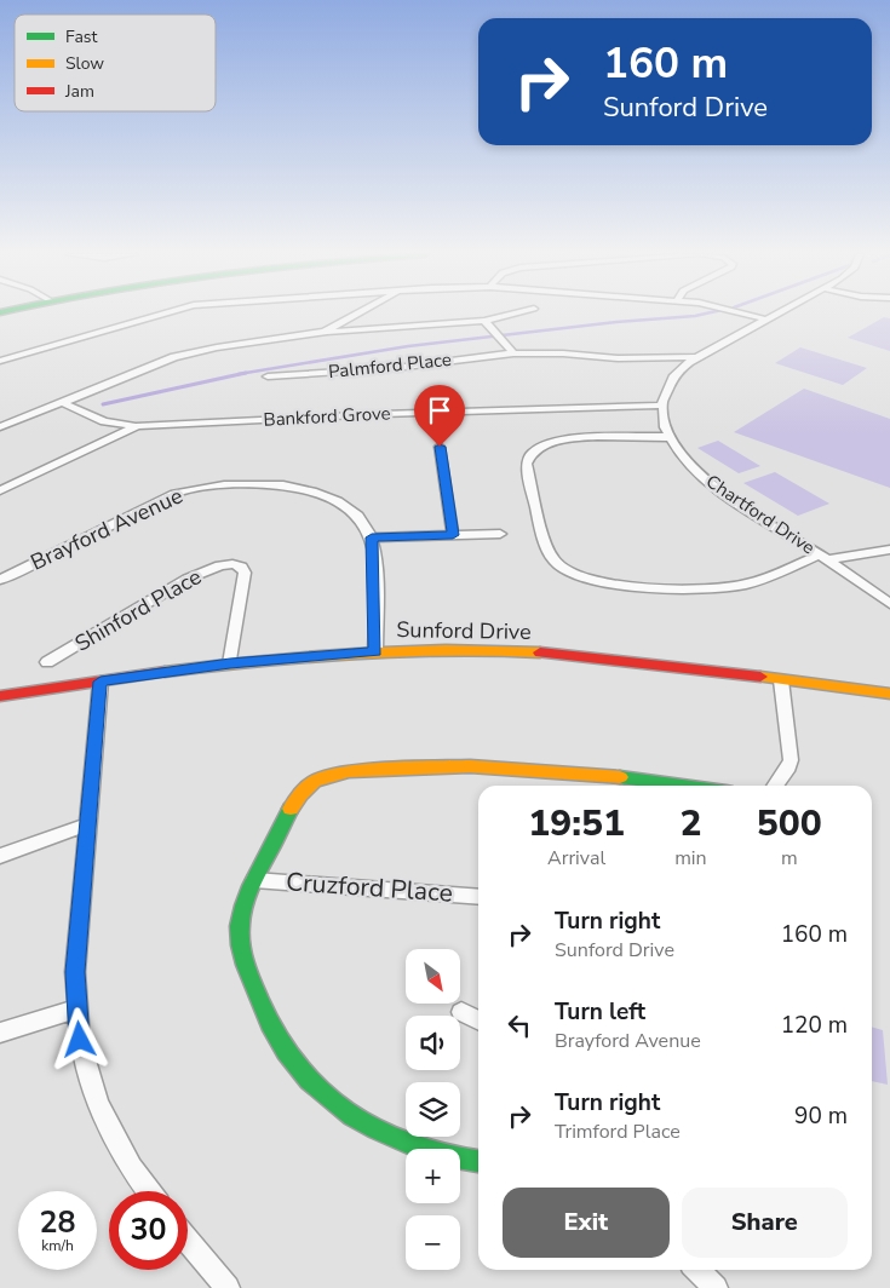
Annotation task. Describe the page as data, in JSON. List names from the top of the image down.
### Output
{
  "streets": {
    "street": [
      "Palmford Place",
      "Bankford Grove",
      "Chartford Drive",
      "Brayford Avenue",
      "Shinford Place",
      "Sunford Drive",
      "Cruzford Place"
    ]
  },
  "crossings": [
    ["Bankford Grove", "Chartford Drive"],
    ["Shinford Place", "Sunford Drive"]
  ],
  "legend": ["Fast", "Slow", "Jam"],
  "north": "bottom right",
  "page": {
    "turn": ["160 m", "Sunford Drive"],
    "eta": [
      "19:51",
      "Arrival",
      "2",
      "min",
      "500",
      "m"
    ],
    "list": [
      {
        "name": "Turn right",
        "note": "Sunford Drive",
        "value": "160 m"
      },
      {
        "name": "Turn left",
        "note": "Brayford Avenue",
        "value": "120 m"
      },
      {
        "name": "Turn right",
        "note": "Trimford Place",
        "value": "90 m"
      }
    ],
    "map_buttons": ["+", "−"],
    "buttons": ["Exit", "Share"],
    "speed": "28 km/h",
    "limit": "30"
  }
}
